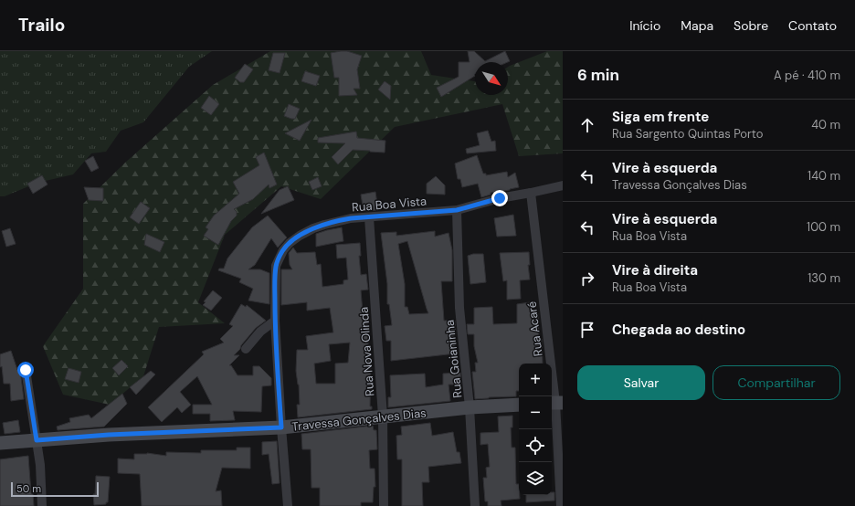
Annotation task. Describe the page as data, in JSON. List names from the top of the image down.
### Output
{
  "streets": {
    "street": [
      "Rua Boa Vista",
      "Rua Acaré",
      "Rua Nova Olinda",
      "Rua Goianinha",
      "Travessa Gonçalves Dias"
    ]
  },
  "crossings": [
    ["Rua Boa Vista", "Rua Acaré"],
    ["Rua Boa Vista", "Rua Nova Olinda"],
    ["Rua Boa Vista", "Rua Goianinha"],
    ["Rua Boa Vista", "Travessa Gonçalves Dias"],
    ["Rua Nova Olinda", "Travessa Gonçalves Dias"],
    ["Rua Goianinha", "Travessa Gonçalves Dias"]
  ],
  "scale_bar": "50 m",
  "north": "bottom right",
  "page": {
    "header": "Trailo",
    "nav": [
      "Início",
      "Mapa",
      "Sobre",
      "Contato"
    ],
    "heading": ["6 min", "A pé · 410 m"],
    "list": [
      ["Siga em frente", "Rua Sargento Quintas Porto", "40 m"],
      ["Vire à esquerda", "Travessa Gonçalves Dias", "140 m"],
      ["Vire à esquerda", "Rua Boa Vista", "100 m"],
      ["Vire à direita", "Rua Boa Vista", "130 m"],
      "Chegada ao destino"
    ],
    "buttons": ["Salvar", "Compartilhar"],
    "map_buttons": ["+", "−"],
    "scale": "50 m"
  }
}
